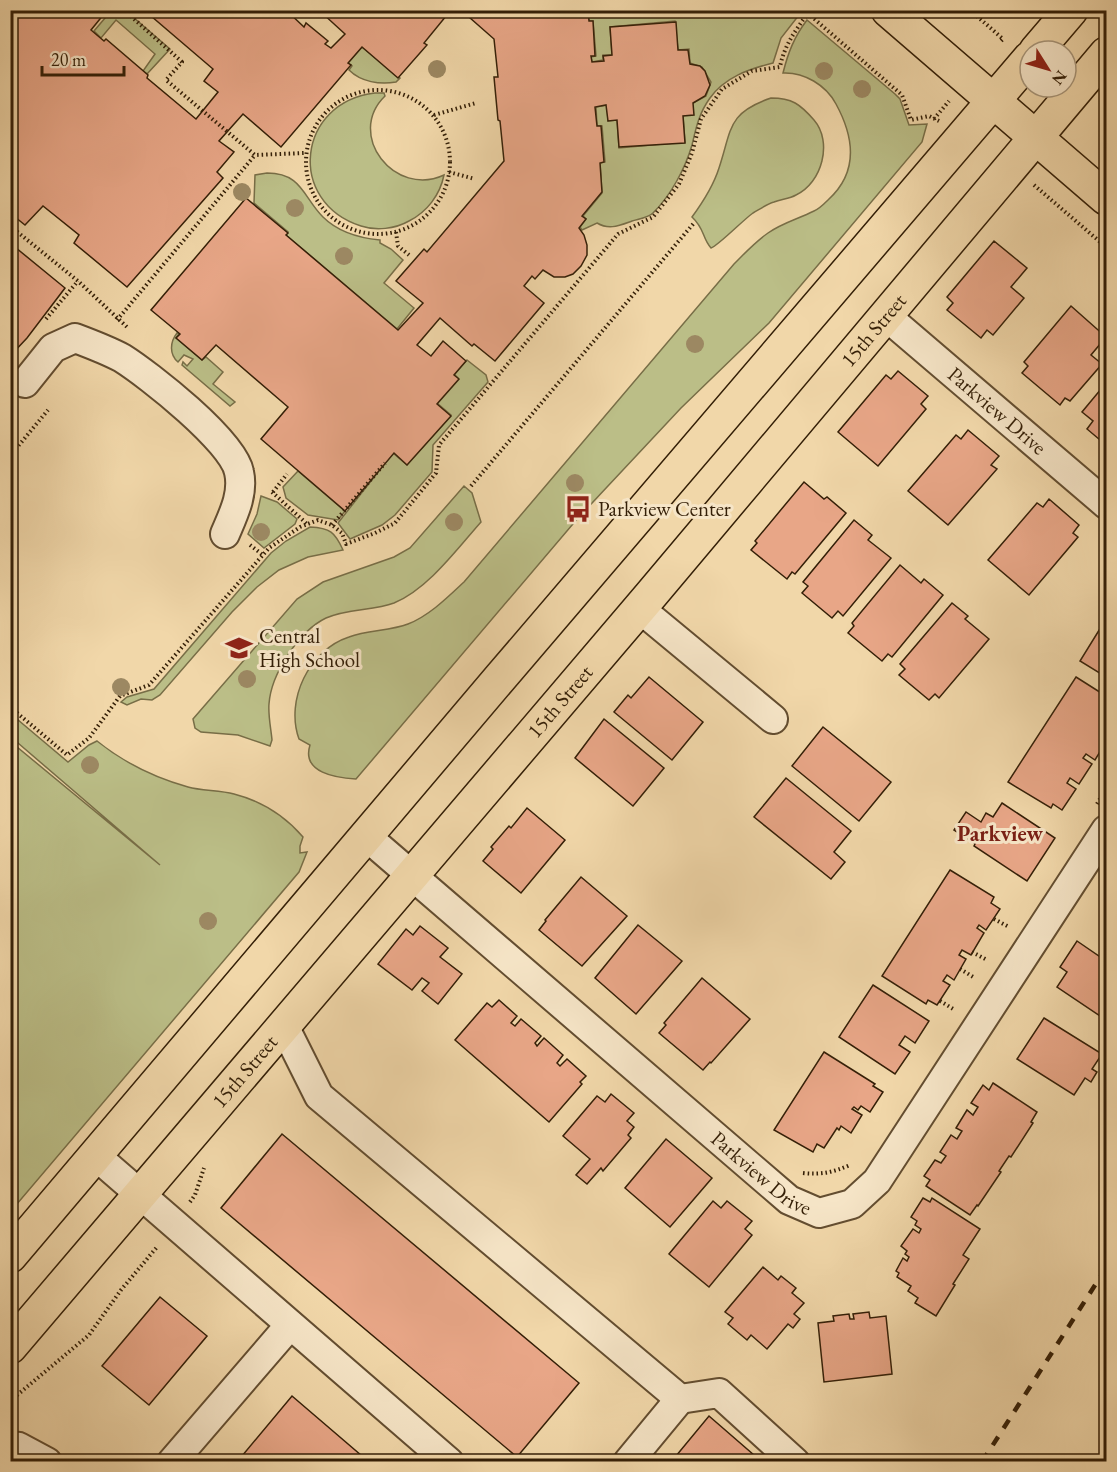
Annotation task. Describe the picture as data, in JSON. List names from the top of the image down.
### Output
{
  "streets": {
    "main road": ["15th Street"],
    "street": ["Parkview Drive"]
  },
  "crossings": [
    ["15th Street", "Parkview Drive"]
  ],
  "districts": ["Parkview"],
  "places": {
    "bus stop": ["Parkview Center"],
    "school or university": ["Central High School"]
  },
  "scale_bar": "20 m",
  "north": "bottom right"
}
